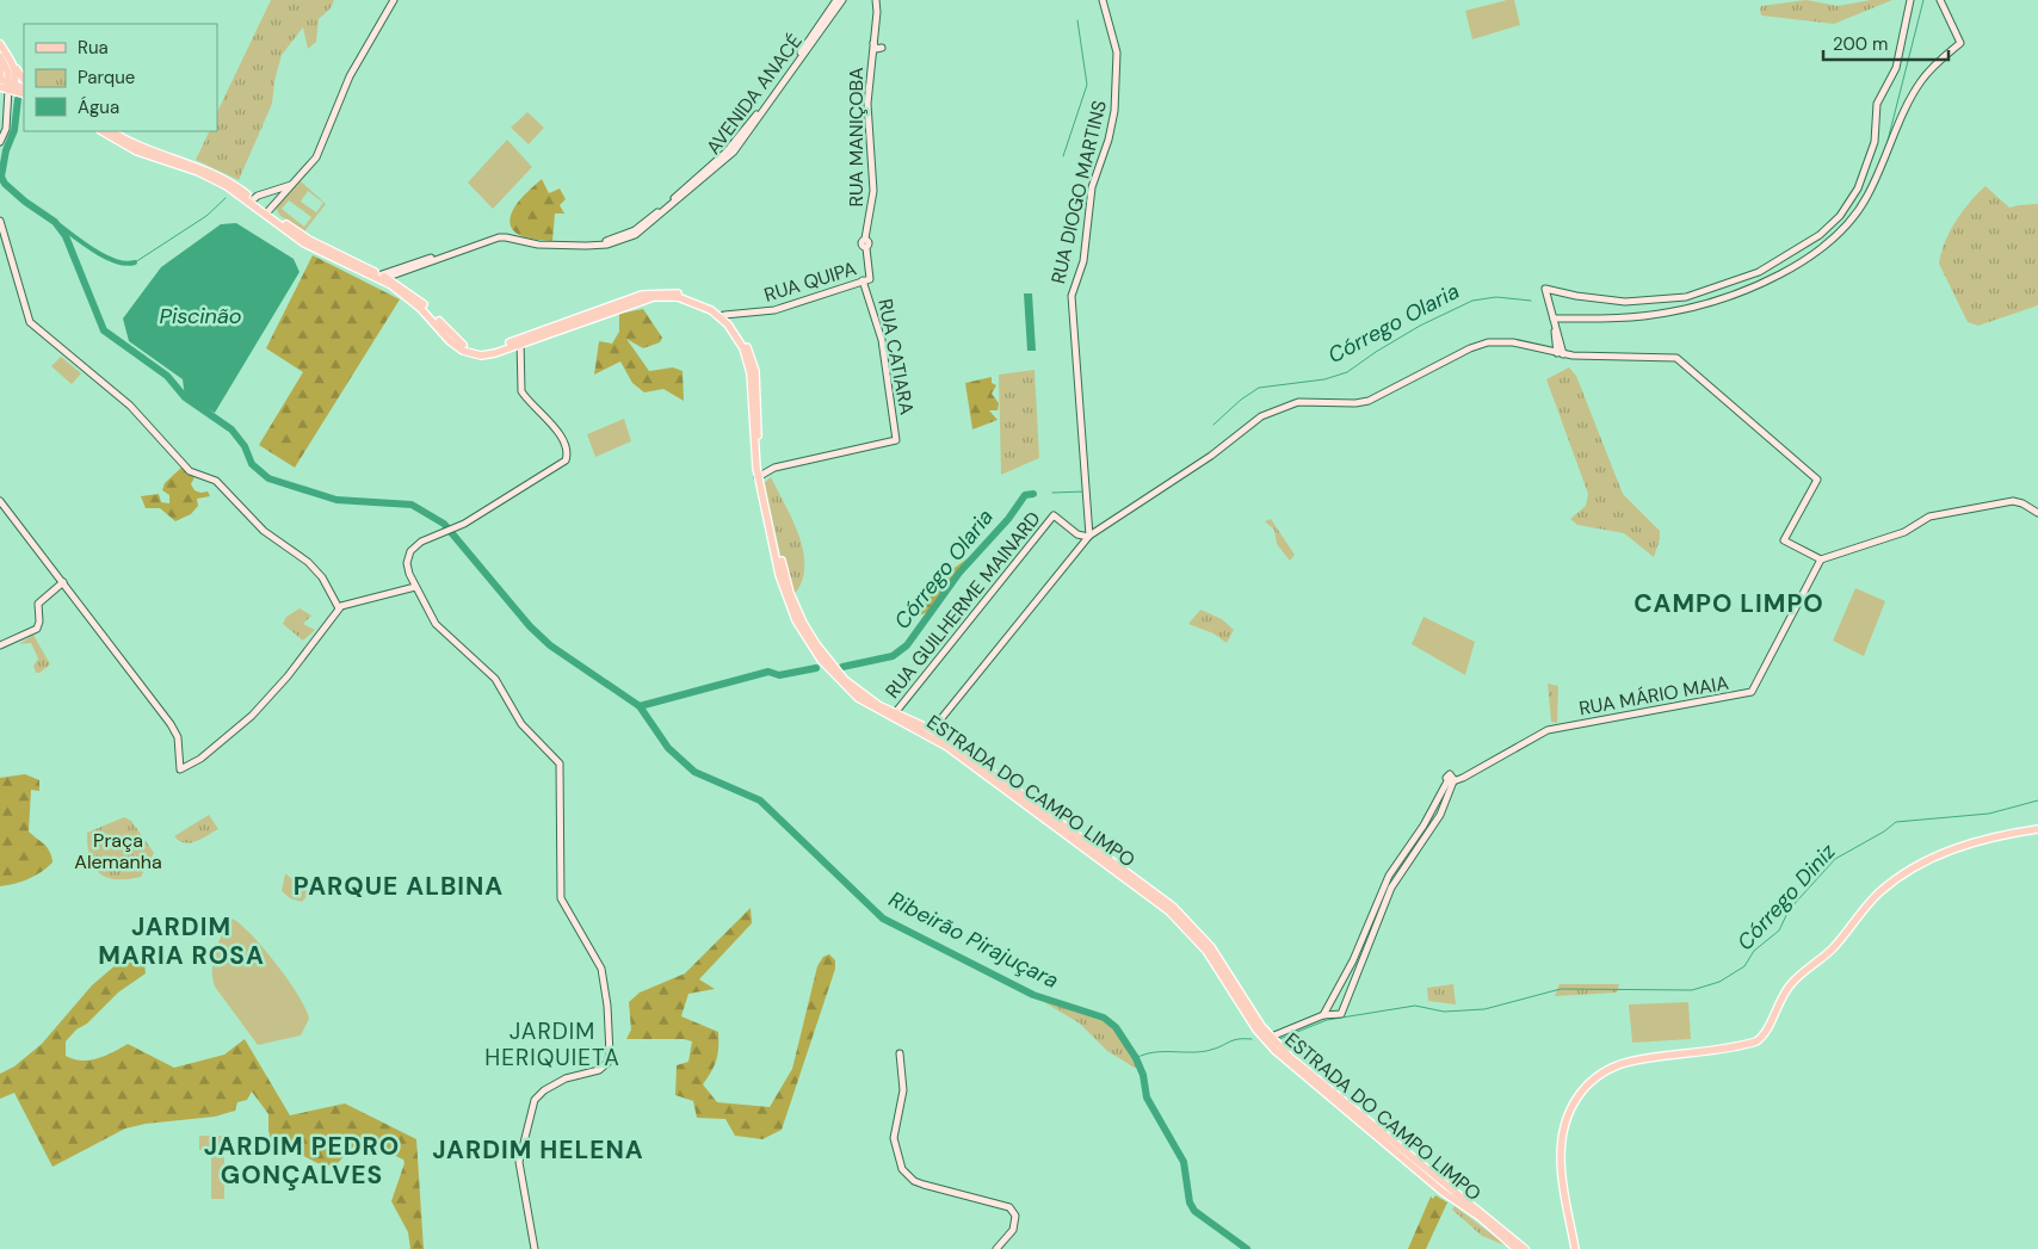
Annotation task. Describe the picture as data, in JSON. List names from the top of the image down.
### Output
{
  "streets": {
    "main road": ["ESTRADA DO CAMPO LIMPO"],
    "street": [
      "AVENIDA ANACÉ",
      "RUA MANIÇOBA",
      "RUA DIOGO MARTINS",
      "RUA QUIPA",
      "RUA CATIARA",
      "RUA GUILHERME MAINARD",
      "RUA MÁRIO MAIA"
    ]
  },
  "crossings": [
    ["AVENIDA ANACÉ", "ESTRADA DO CAMPO LIMPO"],
    ["RUA MANIÇOBA", "RUA QUIPA"],
    ["RUA MANIÇOBA", "RUA CATIARA"],
    ["RUA QUIPA", "RUA CATIARA"],
    ["RUA QUIPA", "ESTRADA DO CAMPO LIMPO"],
    ["RUA CATIARA", "ESTRADA DO CAMPO LIMPO"],
    ["RUA GUILHERME MAINARD", "ESTRADA DO CAMPO LIMPO"]
  ],
  "districts": [
    "CAMPO LIMPO",
    "PARQUE ALBINA",
    "JARDIM MARIA ROSA",
    "JARDIM HERIQUIETA",
    "JARDIM PEDRO GONÇALVES",
    "JARDIM HELENA"
  ],
  "water": [
    "Piscinão",
    "Córrego Olaria",
    "Córrego Diniz",
    "Ribeirão Pirajuçara"
  ],
  "parks": ["Praça Alemanha"],
  "legend": ["Rua", "Parque", "Água"],
  "scale_bar": "200 m"
}
